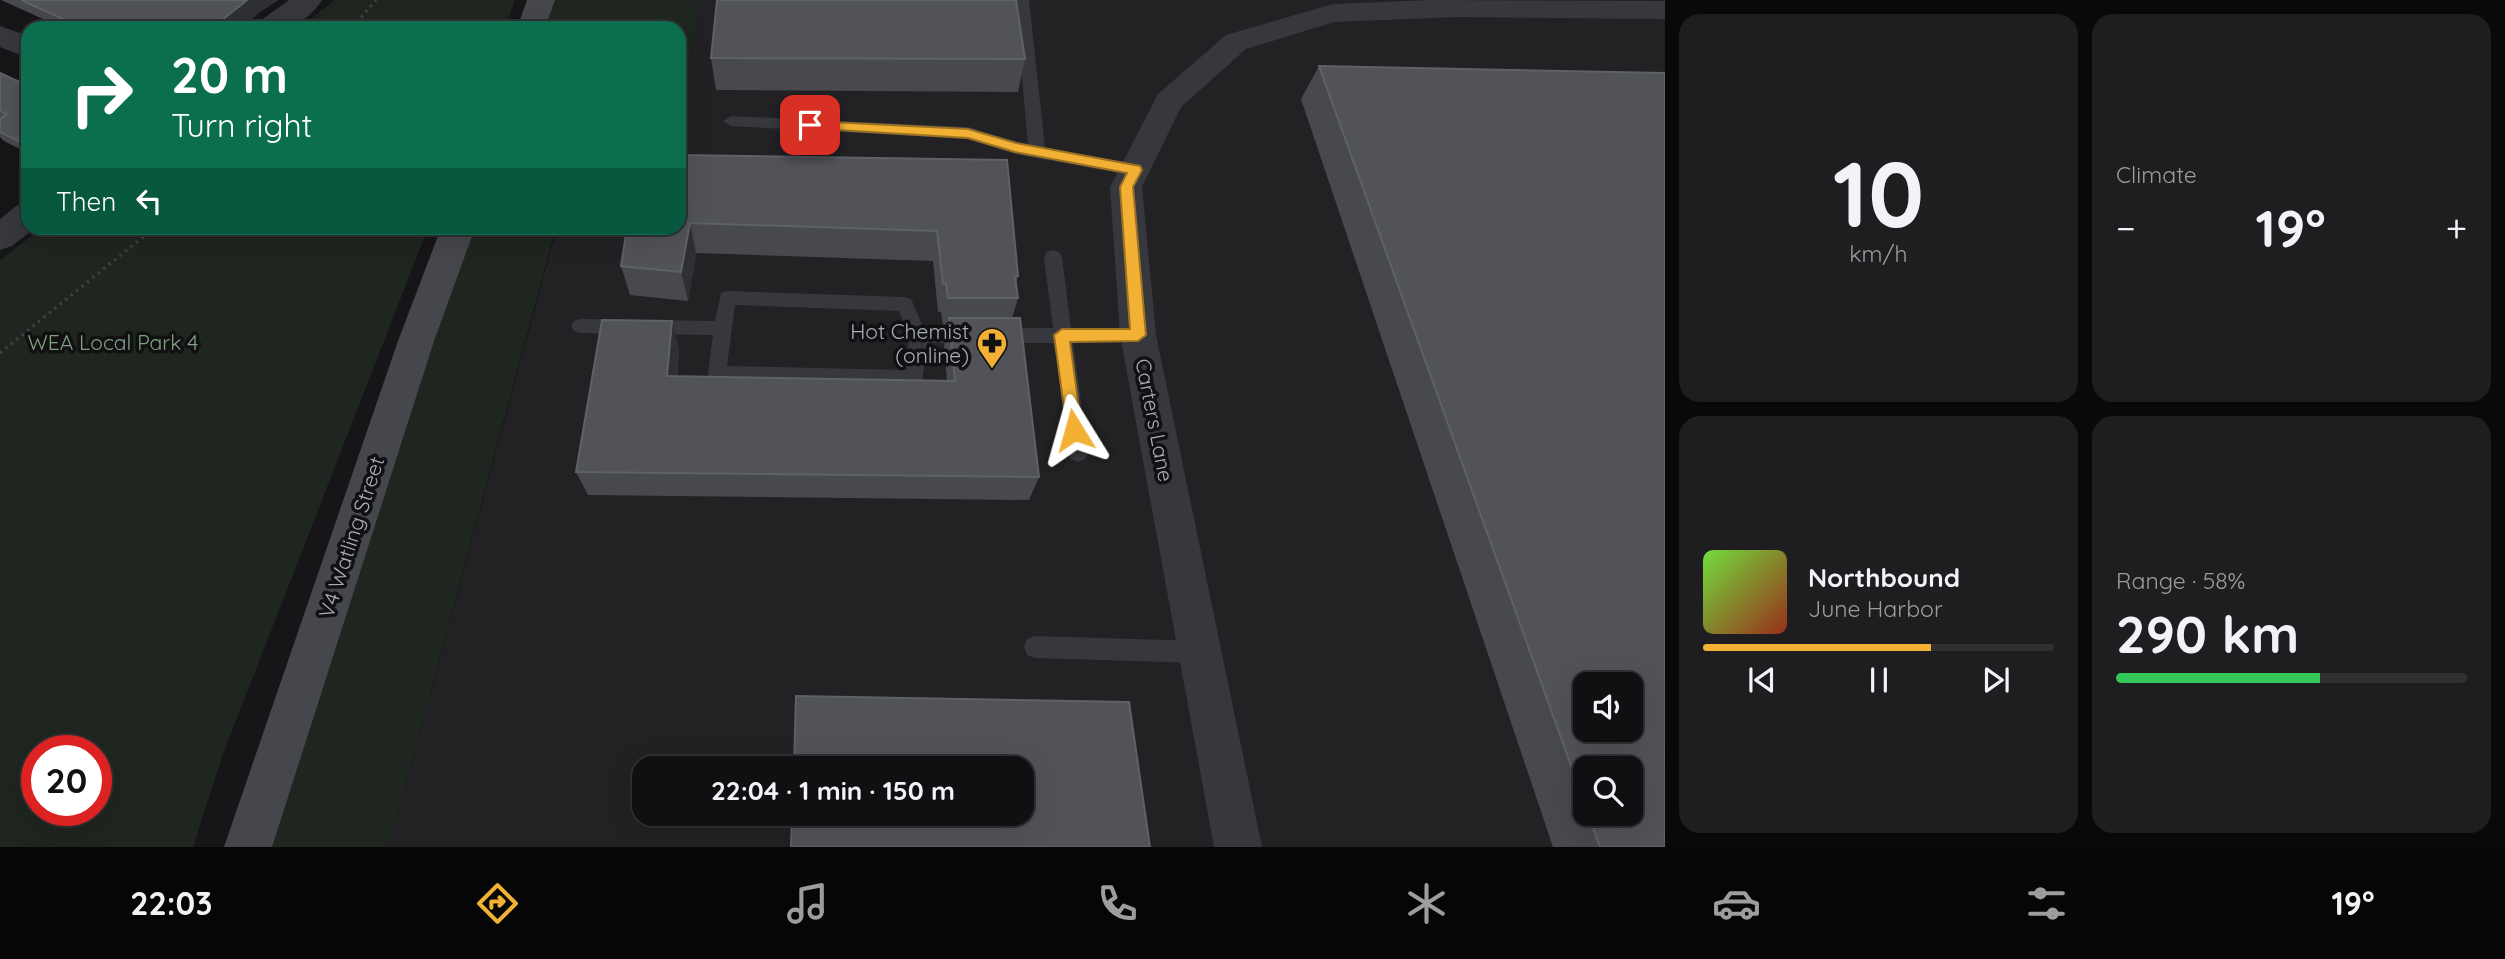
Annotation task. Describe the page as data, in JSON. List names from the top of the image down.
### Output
{
  "streets": {
    "street": ["Carters Lane", "V4 Watling Street"]
  },
  "parks": ["WEA Local Park 4"],
  "places": {
    "pharmacy": ["Hot Chemist (online)"]
  },
  "page": {
    "tile": [
      ["10", "km/h"],
      "Climate",
      ["Range · 58%", "290 km"]
    ],
    "turn": ["20 m", "Turn right"],
    "then": "Then",
    "heat": ["−", "19°", "+"],
    "song": ["Northbound", "June Harbor"],
    "limit": "20",
    "trip": "22:04 · 1 min · 150 m",
    "tabs": ["22:03", "19°"]
  }
}
